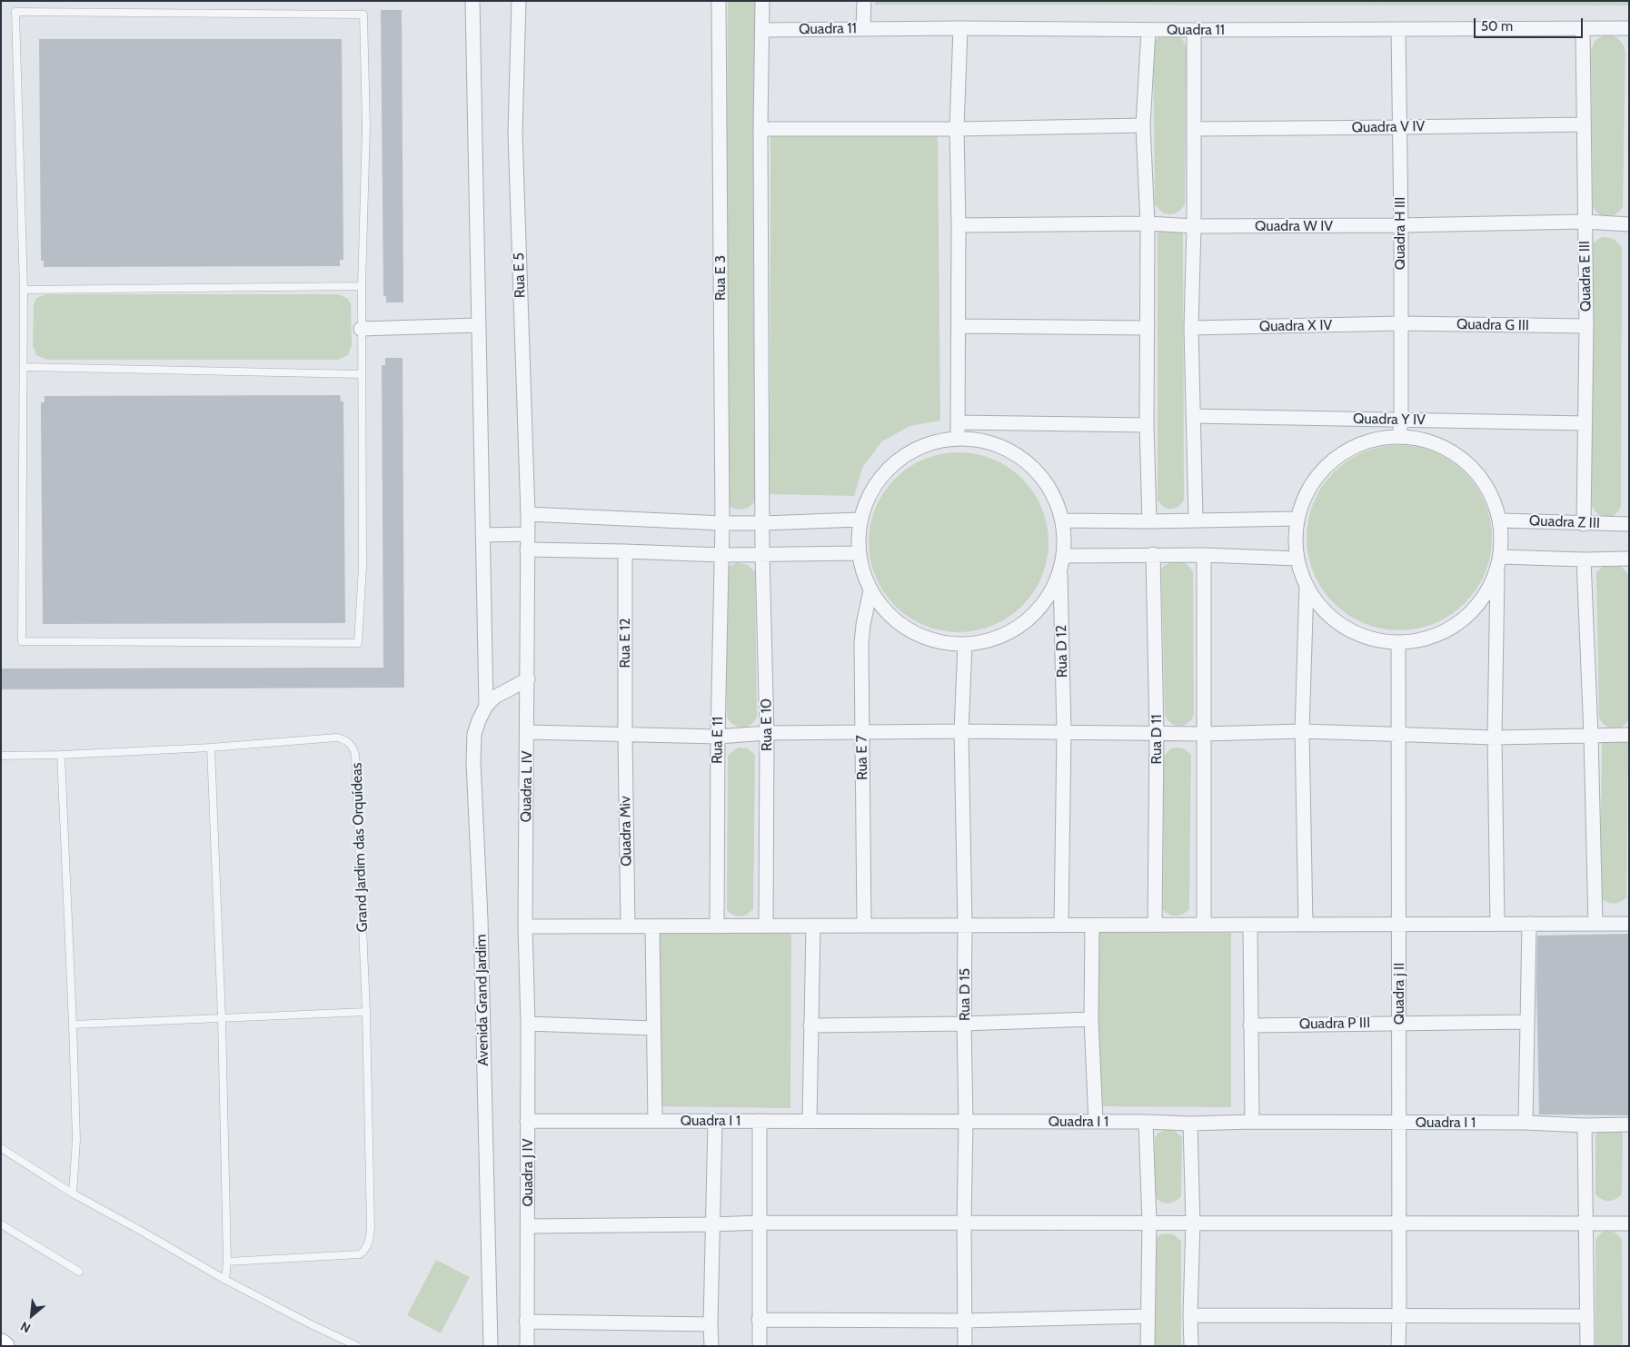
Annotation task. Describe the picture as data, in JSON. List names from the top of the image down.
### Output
{
  "streets": {
    "street": [
      "Quadra 11",
      "Quadra V IV",
      "Quadra W IV",
      "Quadra H III",
      "Rua E 5",
      "Quadra E III",
      "Rua E 3",
      "Quadra G III",
      "Quadra X IV",
      "Quadra Y IV",
      "Quadra Z III",
      "Rua E 12",
      "Rua D 12",
      "Rua E 10",
      "Rua D 11",
      "Rua E 11",
      "Rua E 7",
      "Quadra L IV",
      "Quadra Miv",
      "Quadra j II",
      "Rua D 15",
      "Avenida Grand Jardim",
      "Quadra P III",
      "Quadra I 1",
      "Quadra J IV"
    ],
    "lane": ["Grand Jardim das Orquídeas"]
  },
  "crossings": [
    ["Quadra 11", "Quadra H III"],
    ["Quadra 11", "Quadra E III"],
    ["Quadra 11", "Rua E 10"],
    ["Quadra V IV", "Quadra H III"],
    ["Quadra V IV", "Quadra E III"],
    ["Quadra W IV", "Quadra H III"],
    ["Quadra W IV", "Quadra E III"],
    ["Quadra H III", "Quadra G III"],
    ["Quadra H III", "Quadra X IV"],
    ["Quadra H III", "Quadra Y IV"],
    ["Rua E 5", "Quadra L IV"],
    ["Quadra E III", "Quadra G III"],
    ["Quadra E III", "Quadra Y IV"],
    ["Quadra E III", "Quadra Z III"],
    ["Rua E 3", "Rua E 11"],
    ["Quadra G III", "Quadra X IV"],
    ["Rua E 12", "Quadra Miv"],
    ["Quadra L IV", "Avenida Grand Jardim"],
    ["Quadra L IV", "Quadra J IV"],
    ["Quadra j II", "Quadra P III"],
    ["Quadra j II", "Quadra I 1"],
    ["Rua D 15", "Quadra I 1"],
    ["Quadra I 1", "Quadra J IV"]
  ],
  "scale_bar": "50 m",
  "north": "bottom left"
}
